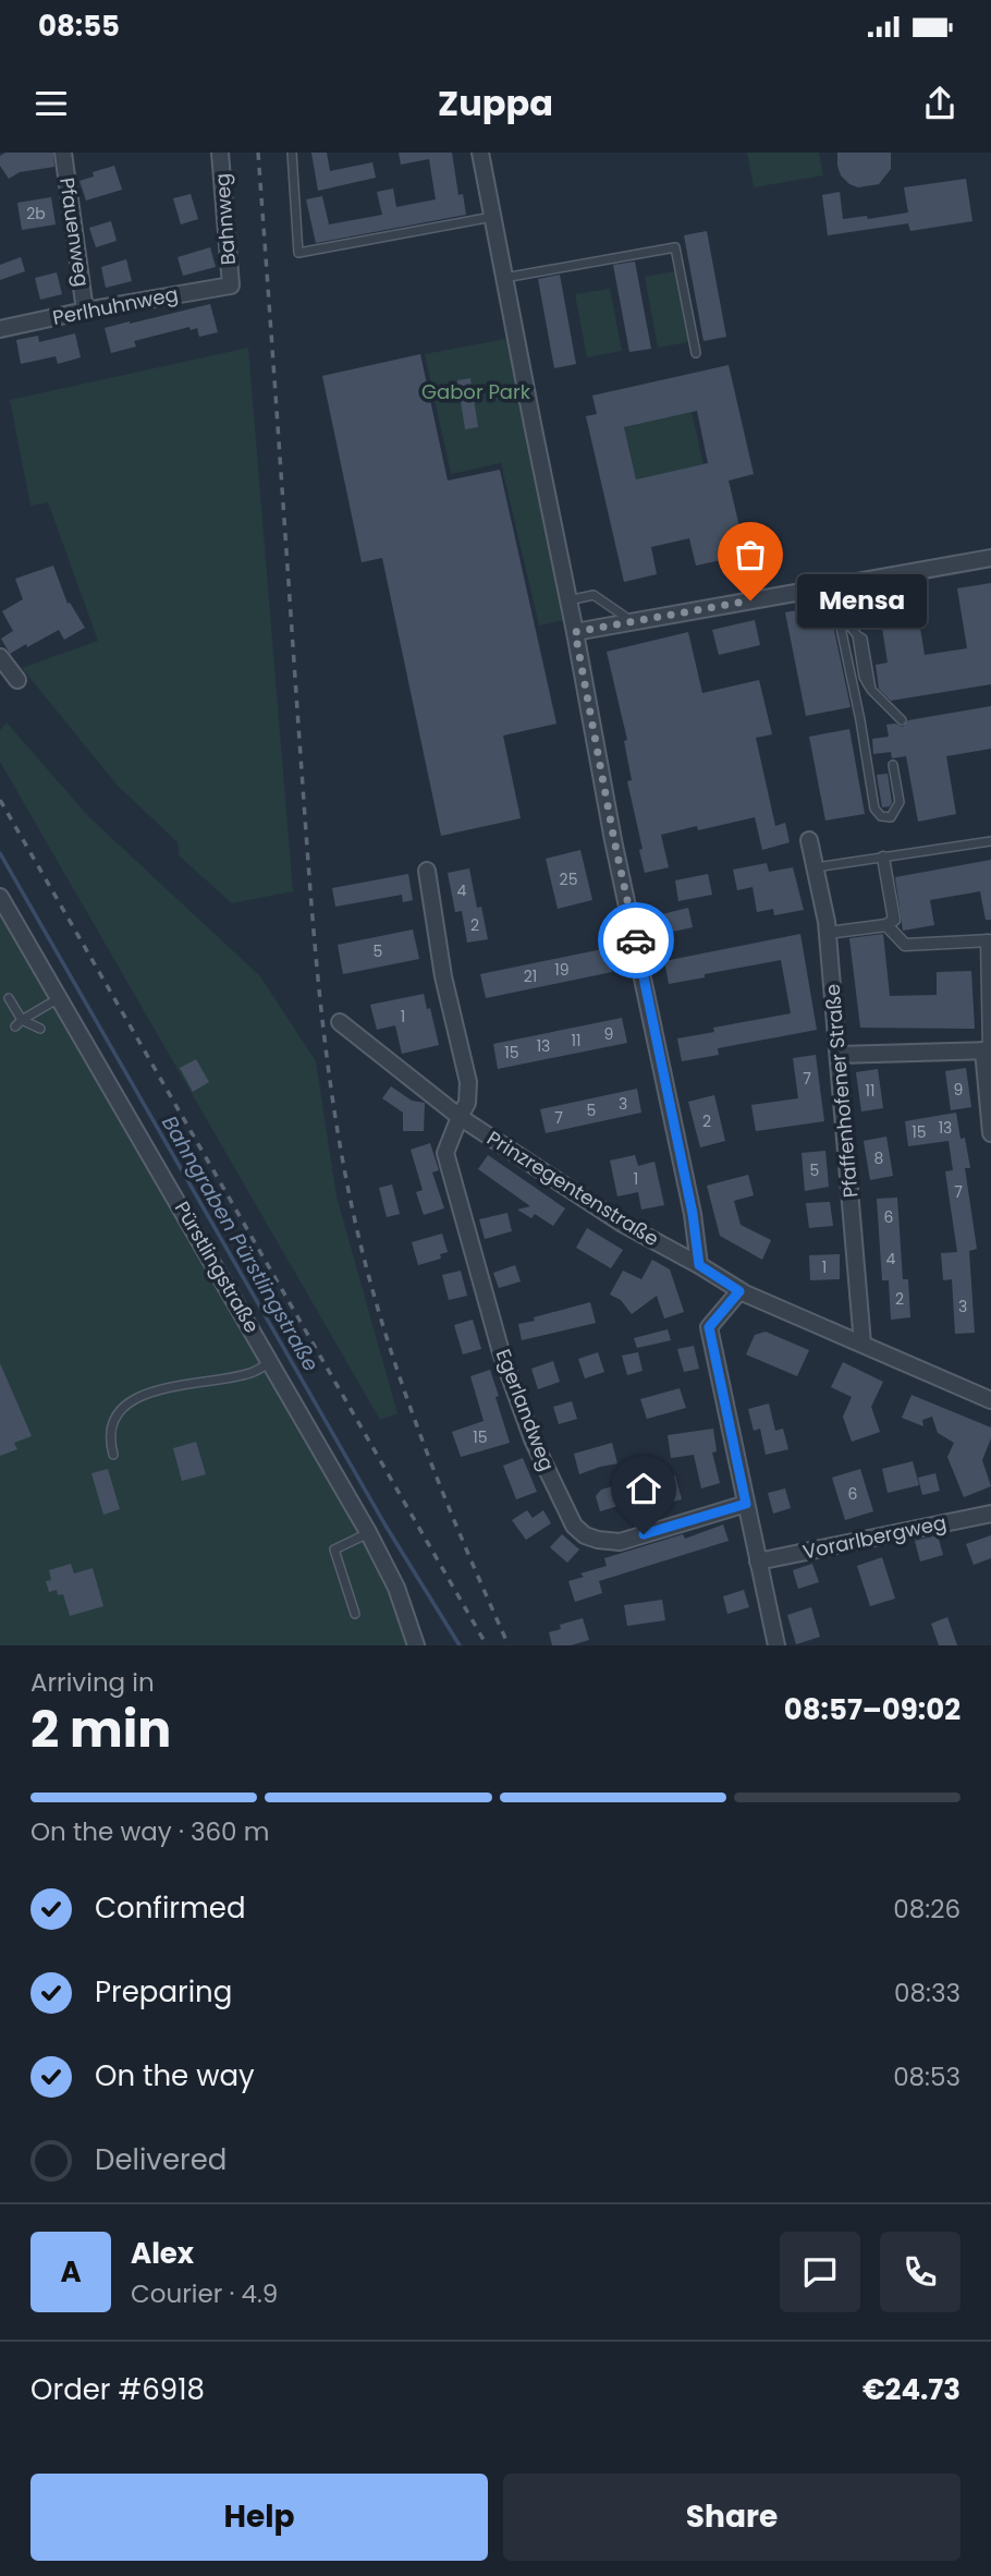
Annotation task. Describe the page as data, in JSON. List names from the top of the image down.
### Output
{
  "streets": {
    "street": [
      "Bahnweg",
      "Pfauenweg",
      "Perlhuhnweg",
      "Pfaffenhofener Straße",
      "Prinzregentenstraße",
      "Pürstlingstraße",
      "Egerlandweg",
      "Vorarlbergweg"
    ]
  },
  "crossings": [
    ["Bahnweg", "Perlhuhnweg"],
    ["Pfauenweg", "Perlhuhnweg"],
    ["Pfaffenhofener Straße", "Prinzregentenstraße"],
    ["Prinzregentenstraße", "Egerlandweg"]
  ],
  "water": ["Bahngraben Pürstlingstraße"],
  "parks": ["Gabor Park"],
  "places": ["Mensa"],
  "house_numbers": [
    "2b",
    "25",
    "4",
    "2",
    "5",
    "19",
    "21",
    "1",
    "9",
    "11",
    "13",
    "15",
    "7",
    "9",
    "11",
    "3",
    "5",
    "7",
    "2",
    "13",
    "15",
    "8",
    "5",
    "1",
    "7",
    "6",
    "4",
    "1",
    "2",
    "3",
    "15",
    "6"
  ],
  "page": {
    "status": "08:55",
    "header": "Zuppa",
    "bubble": "Mensa",
    "heading": ["2 min", "Arriving in", "08:57–09:02"],
    "panel": [
      "Alex",
      "Courier · 4.9",
      "Order #6918",
      "€24.73"
    ],
    "bar": "On the way · 360 m",
    "list": [
      ["Confirmed", "08:26"],
      ["Preparing", "08:33"],
      ["On the way", "08:53"],
      "Delivered"
    ],
    "round": "A",
    "buttons": ["Help", "Share"]
  }
}
